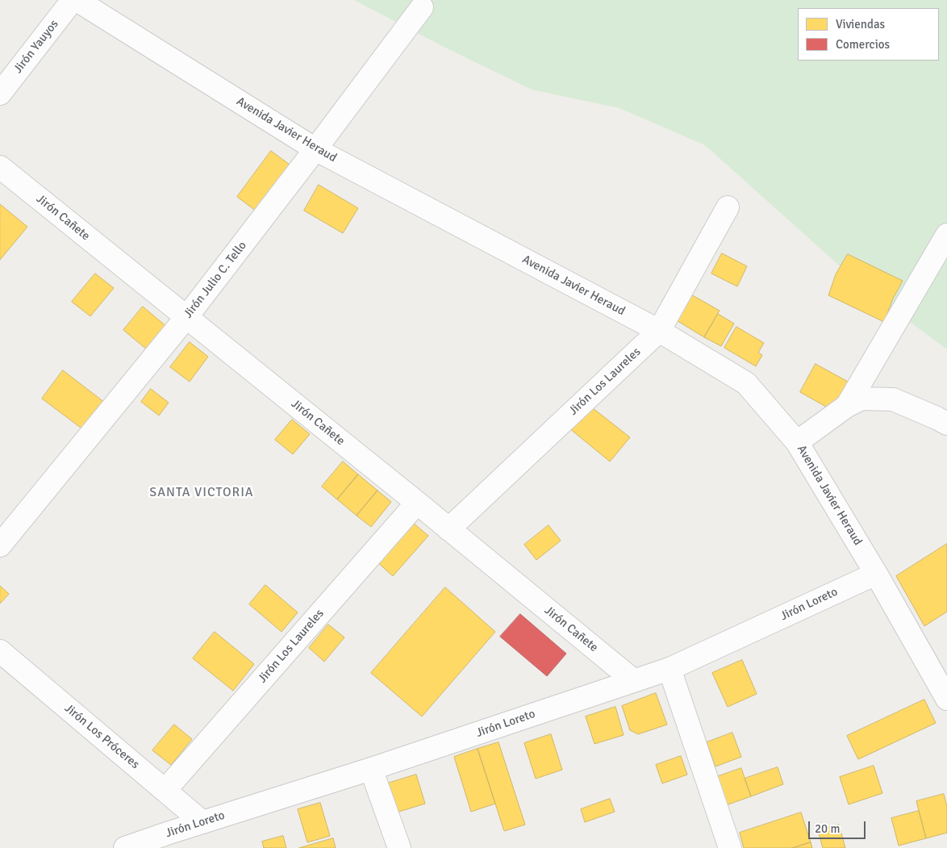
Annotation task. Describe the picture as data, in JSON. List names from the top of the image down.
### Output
{
  "streets": {
    "street": [
      "Jirón Yauyos",
      "Avenida Javier Heraud",
      "Jirón Cañete",
      "Jirón Julio C. Tello",
      "Jirón Los Laureles",
      "Jirón Loreto",
      "Jirón Los Próceres"
    ]
  },
  "crossings": [
    ["Avenida Javier Heraud", "Jirón Julio C. Tello"],
    ["Avenida Javier Heraud", "Jirón Los Laureles"],
    ["Avenida Javier Heraud", "Jirón Loreto"],
    ["Jirón Cañete", "Jirón Julio C. Tello"],
    ["Jirón Cañete", "Jirón Los Laureles"],
    ["Jirón Cañete", "Jirón Loreto"],
    ["Jirón Los Laureles", "Jirón Los Próceres"],
    ["Jirón Loreto", "Jirón Los Próceres"]
  ],
  "districts": ["SANTA VICTORIA"],
  "legend": ["Viviendas", "Comercios"],
  "scale_bar": "20 m"
}
